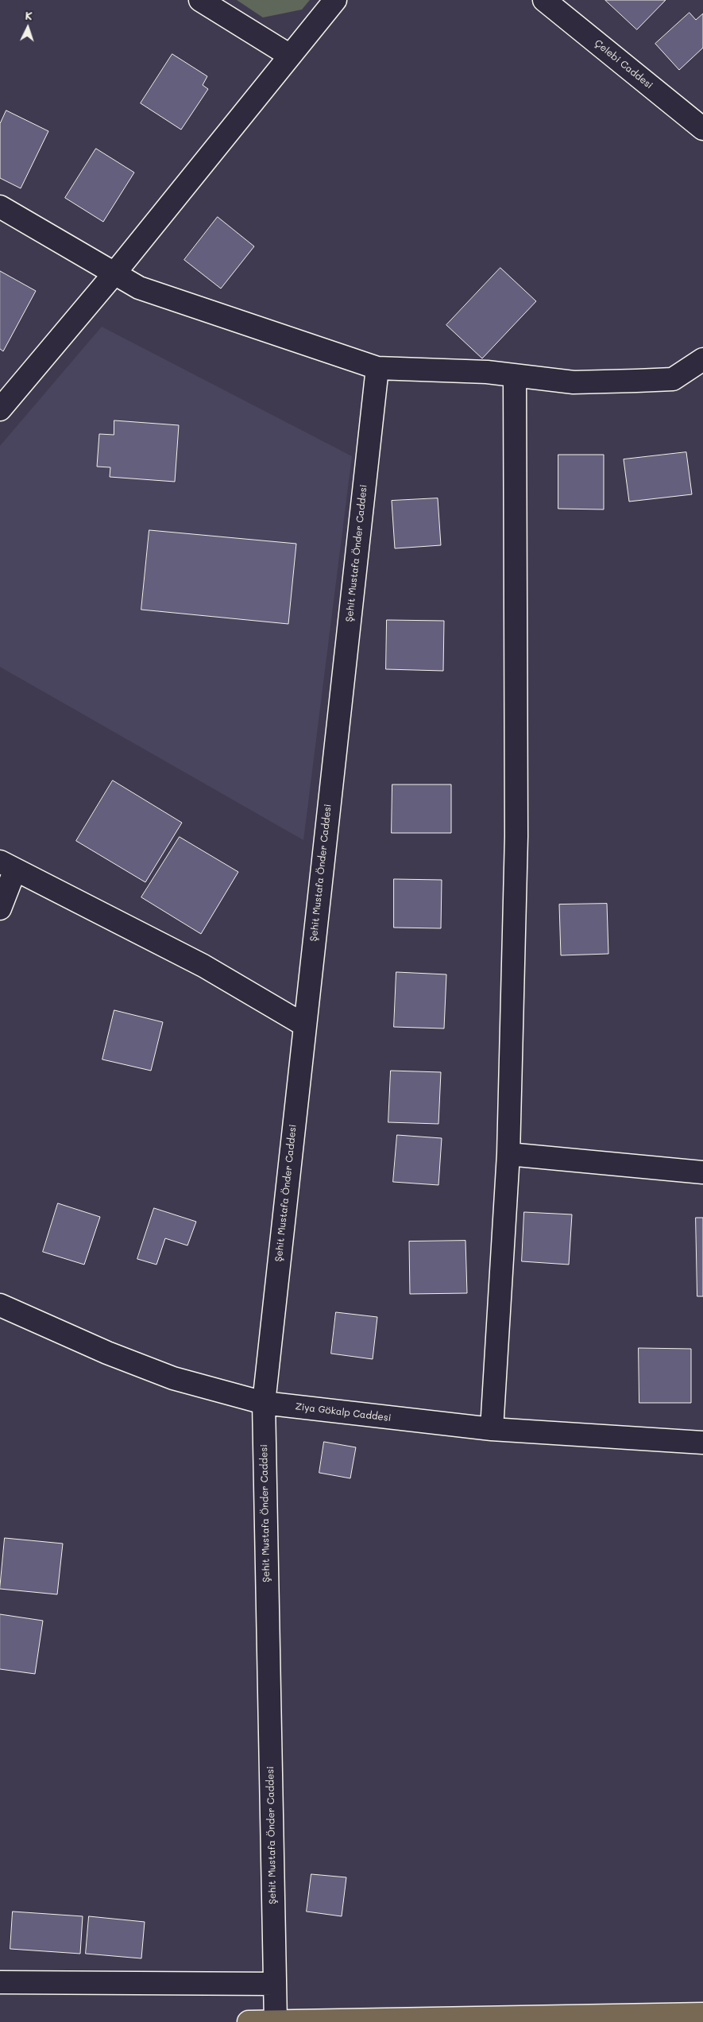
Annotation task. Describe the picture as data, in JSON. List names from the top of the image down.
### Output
{
  "streets": {
    "street": ["Çelebi Caddesi", "Şehit Mustafa Önder Caddesi", "Ziya Gökalp Caddesi"]
  },
  "crossings": [
    ["Şehit Mustafa Önder Caddesi", "Ziya Gökalp Caddesi"]
  ],
  "north": "top"
}
